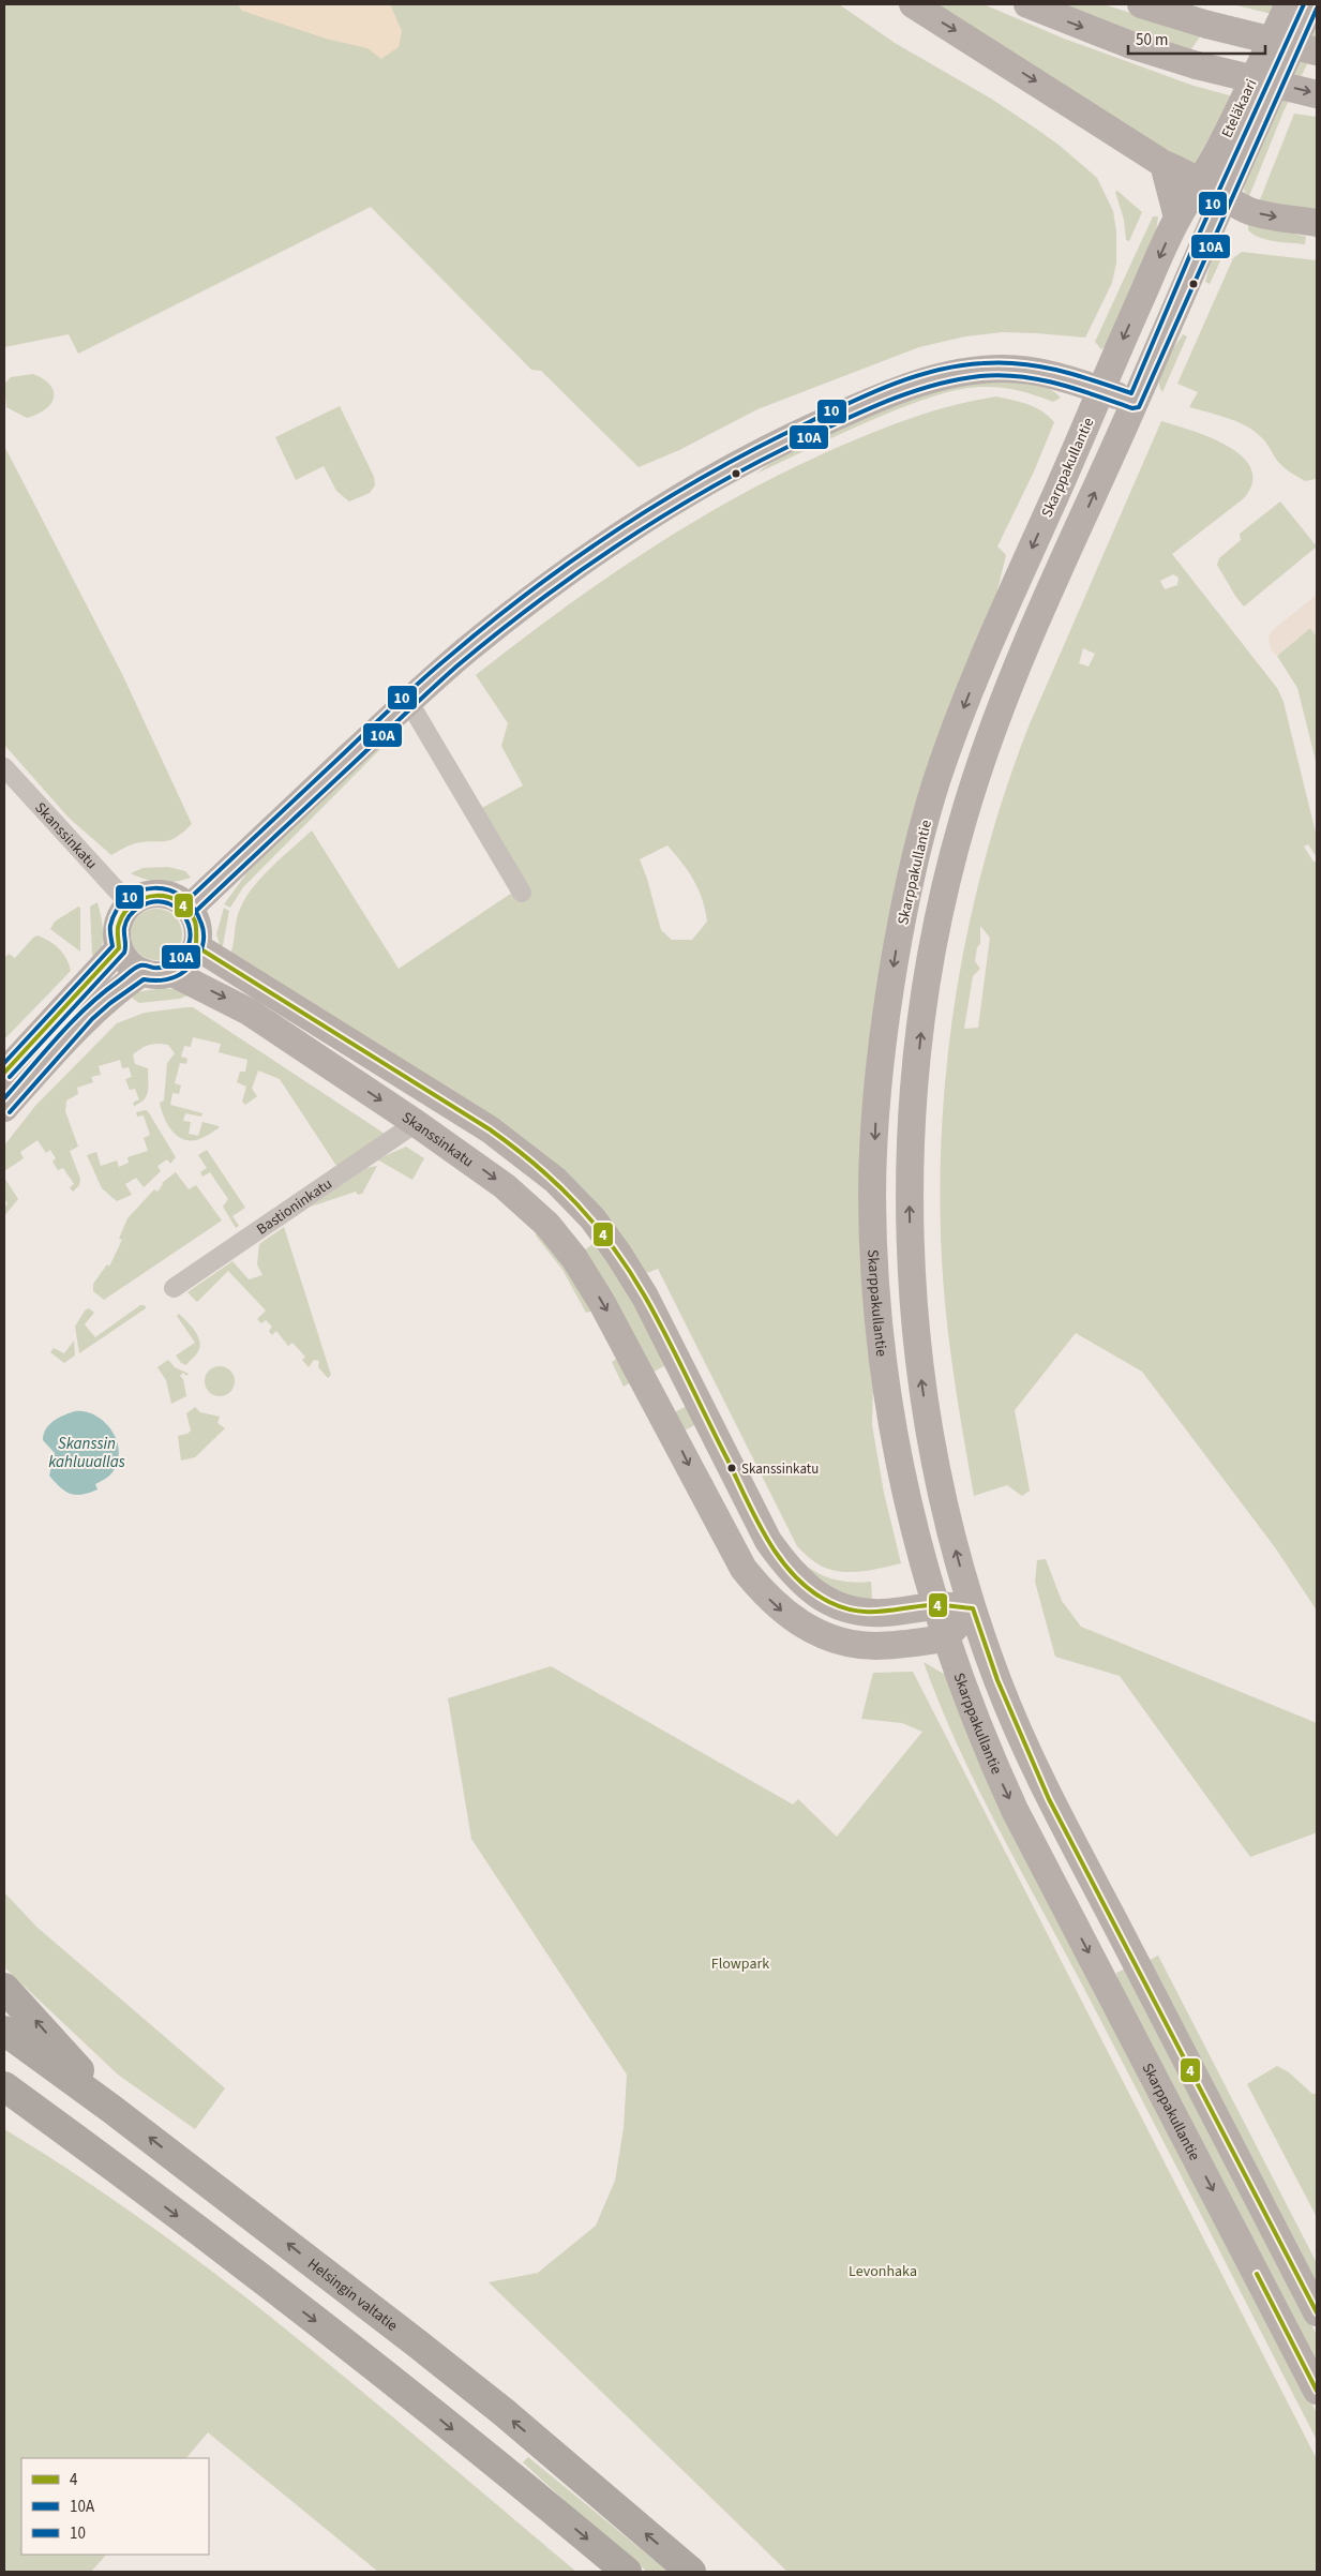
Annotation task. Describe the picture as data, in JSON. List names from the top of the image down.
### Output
{
  "streets": {
    "highway": ["Helsingin valtatie"],
    "main road": ["Eteläkaari", "Skarppakullantie", "Skanssinkatu"],
    "street": ["Bastioninkatu"]
  },
  "crossings": [
    ["Eteläkaari", "Skarppakullantie"],
    ["Skarppakullantie", "Skanssinkatu"],
    ["Skanssinkatu", "Bastioninkatu"]
  ],
  "one_way": ["Skanssinkatu"],
  "water": ["Skanssin kahluuallas"],
  "parks": ["Flowpark", "Levonhaka"],
  "places": ["Skanssinkatu"],
  "lines": ["transit line 10", "transit line 10A", "transit line 4"],
  "legend": ["4", "10A", "10"],
  "scale_bar": "50 m"
}
